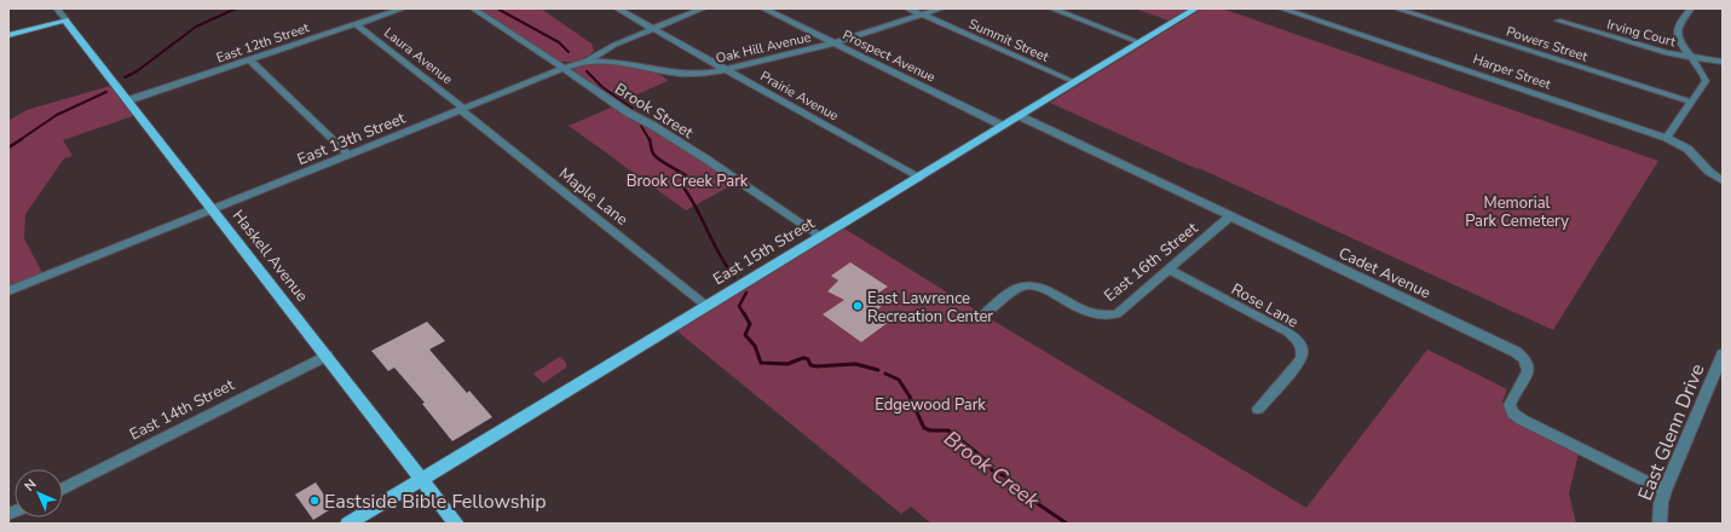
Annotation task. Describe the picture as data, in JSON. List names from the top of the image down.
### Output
{
  "streets": {
    "main road": ["East 15th Street", "Haskell Avenue"],
    "street": [
      "Irving Court",
      "Summit Street",
      "East 12th Street",
      "Powers Street",
      "Oak Hill Avenue",
      "Laura Avenue",
      "Prospect Avenue",
      "Harper Street",
      "Prairie Avenue",
      "Brook Street",
      "East 13th Street",
      "Maple Lane",
      "East 16th Street",
      "Cadet Avenue",
      "Rose Lane",
      "East 14th Street",
      "East Glenn Drive"
    ]
  },
  "crossings": [
    ["Summit Street", "Oak Hill Avenue"],
    ["Summit Street", "East 15th Street"],
    ["East 12th Street", "Laura Avenue"],
    ["East 12th Street", "Haskell Avenue"],
    ["Oak Hill Avenue", "Prospect Avenue"],
    ["Oak Hill Avenue", "Prairie Avenue"],
    ["Oak Hill Avenue", "East 13th Street"],
    ["Laura Avenue", "East 13th Street"],
    ["Laura Avenue", "Maple Lane"],
    ["Prospect Avenue", "East 15th Street"],
    ["Prairie Avenue", "East 13th Street"],
    ["Prairie Avenue", "East 15th Street"],
    ["Brook Street", "East 13th Street"],
    ["Brook Street", "East 15th Street"],
    ["East 13th Street", "Maple Lane"],
    ["East 13th Street", "Haskell Avenue"],
    ["Maple Lane", "East 15th Street"],
    ["East 15th Street", "Haskell Avenue"],
    ["East 15th Street", "Cadet Avenue"],
    ["Haskell Avenue", "East 14th Street"],
    ["East 16th Street", "Cadet Avenue"],
    ["East 16th Street", "Rose Lane"],
    ["Cadet Avenue", "East Glenn Drive"]
  ],
  "water": ["Brook Creek"],
  "parks": ["Brook Creek Park", "Memorial Park Cemetery", "Edgewood Park"],
  "places": ["East Lawrence Recreation Center", "Eastside Bible Fellowship"],
  "north": "top left"
}
